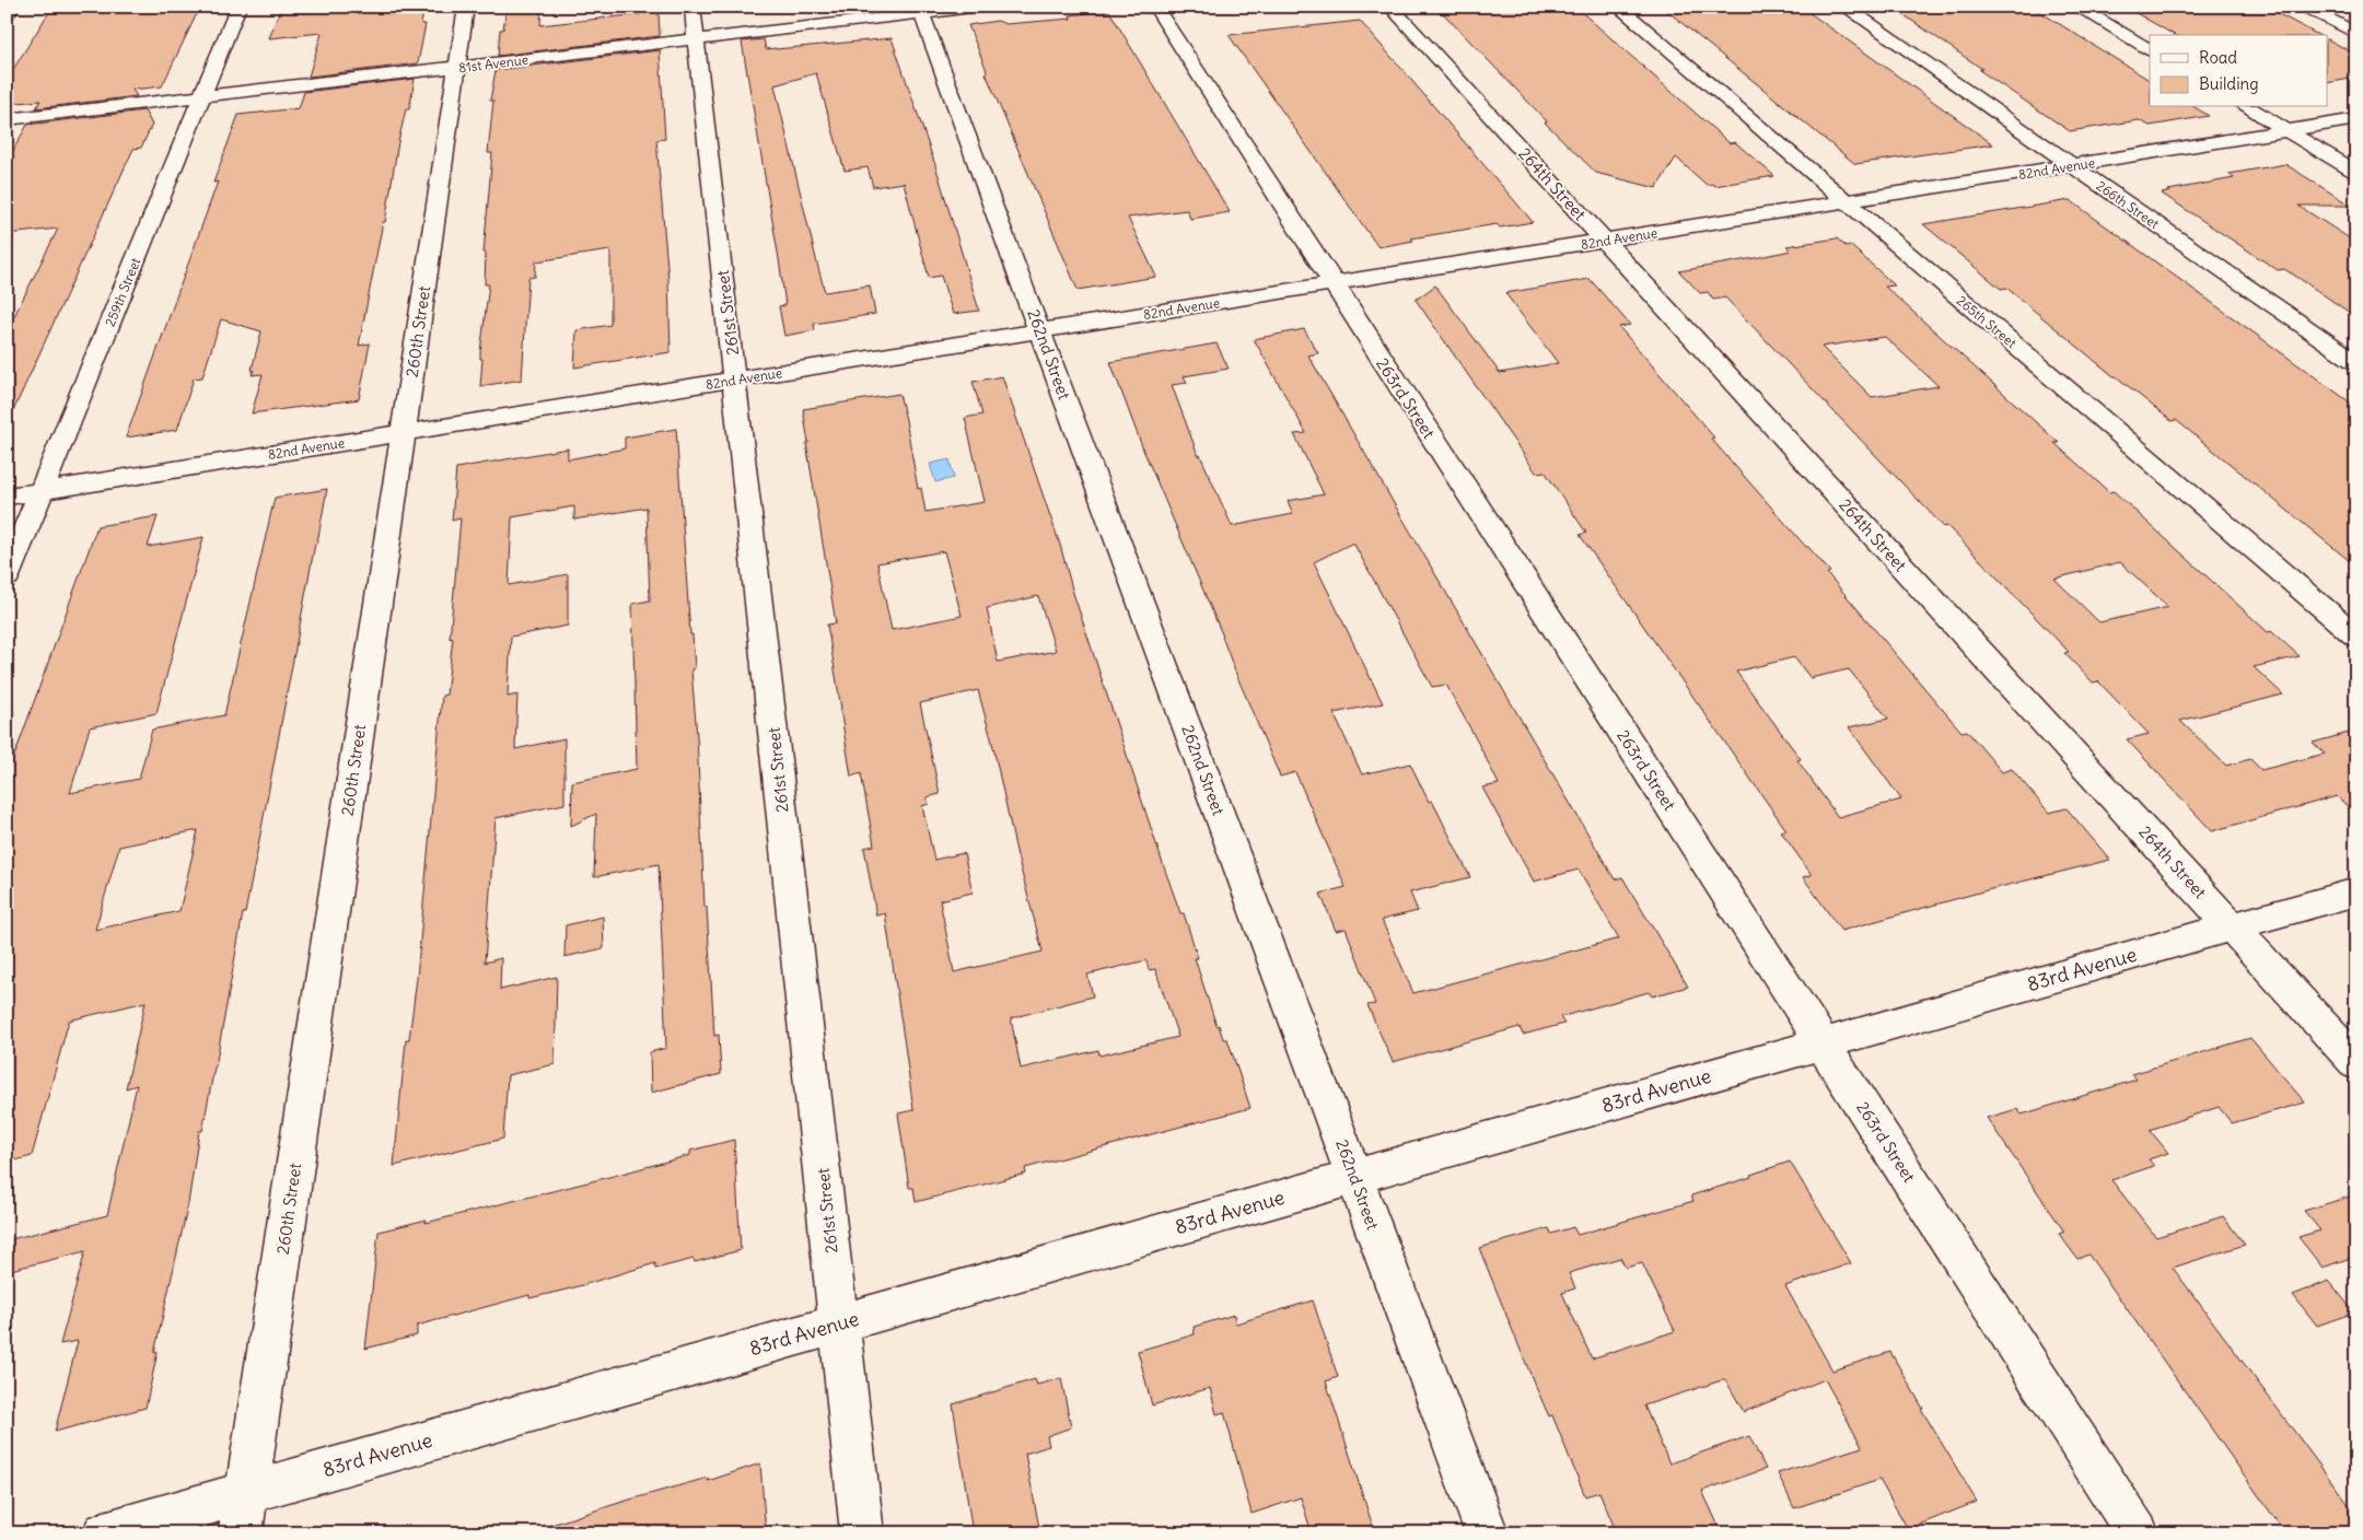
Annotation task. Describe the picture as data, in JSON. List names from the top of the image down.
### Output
{
  "streets": {
    "street": [
      "81st Avenue",
      "82nd Avenue",
      "264th Street",
      "266th Street",
      "259th Street",
      "261st Street",
      "265th Street",
      "260th Street",
      "262nd Street",
      "263rd Street",
      "83rd Avenue"
    ]
  },
  "crossings": [
    ["81st Avenue", "259th Street"],
    ["81st Avenue", "261st Street"],
    ["81st Avenue", "260th Street"],
    ["81st Avenue", "262nd Street"],
    ["82nd Avenue", "264th Street"],
    ["82nd Avenue", "266th Street"],
    ["82nd Avenue", "259th Street"],
    ["82nd Avenue", "261st Street"],
    ["82nd Avenue", "265th Street"],
    ["82nd Avenue", "260th Street"],
    ["82nd Avenue", "262nd Street"],
    ["82nd Avenue", "263rd Street"],
    ["264th Street", "83rd Avenue"],
    ["261st Street", "83rd Avenue"],
    ["260th Street", "83rd Avenue"],
    ["262nd Street", "83rd Avenue"],
    ["263rd Street", "83rd Avenue"]
  ],
  "legend": ["Road", "Building"]
}
